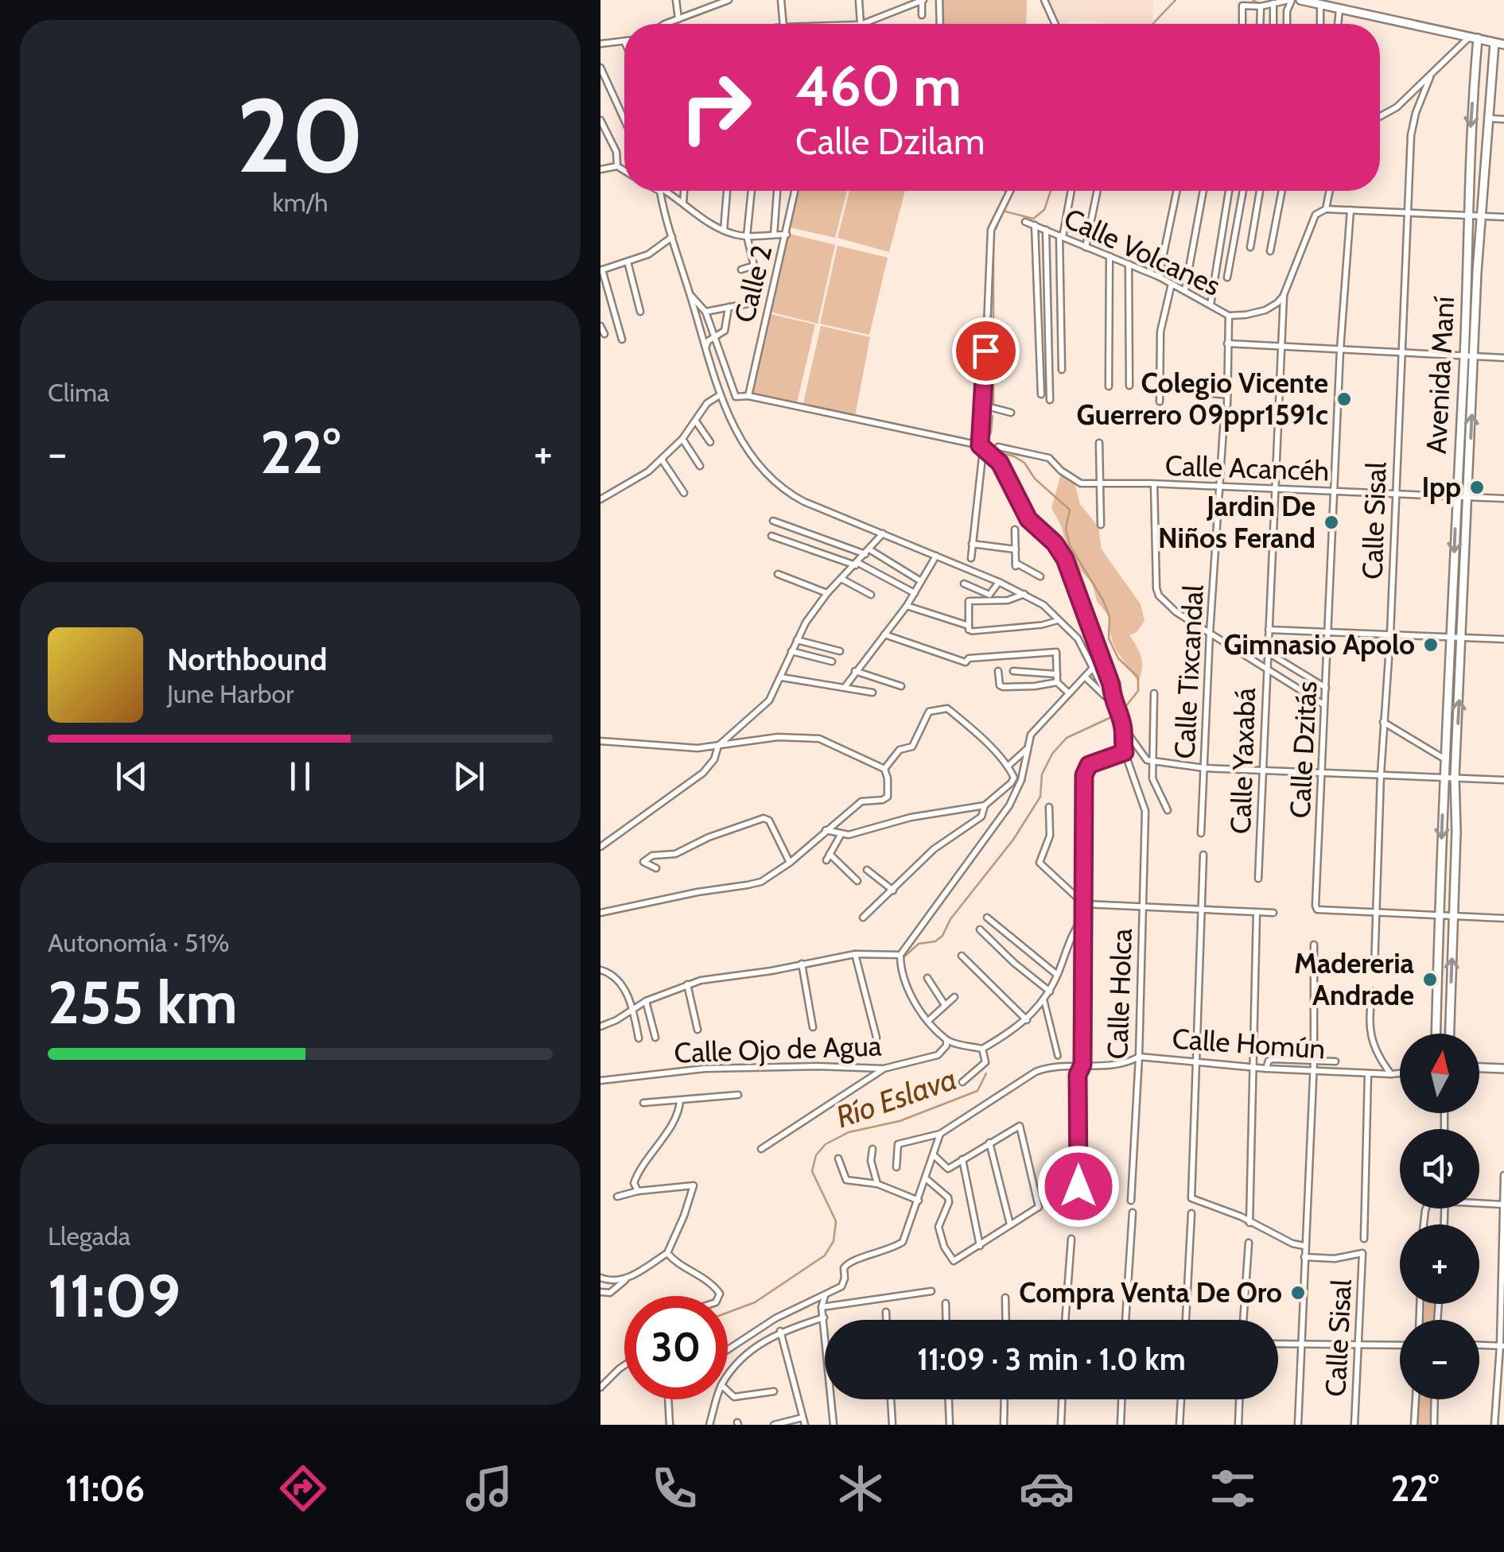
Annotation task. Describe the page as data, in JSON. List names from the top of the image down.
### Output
{
  "streets": {
    "street": [
      "Calle Volcanes",
      "Calle 2",
      "Avenida Maní",
      "Calle Acancéh",
      "Calle Sisal",
      "Calle Tixcandal",
      "Calle Dzitás",
      "Calle Yaxabá",
      "Calle Holca",
      "Calle Homún",
      "Calle Ojo de Agua"
    ]
  },
  "crossings": [
    ["Calle Volcanes", "Calle Yaxabá"],
    ["Avenida Maní", "Calle Acancéh"],
    ["Calle Acancéh", "Calle Sisal"],
    ["Calle Acancéh", "Calle Tixcandal"],
    ["Calle Acancéh", "Calle Dzitás"],
    ["Calle Acancéh", "Calle Yaxabá"],
    ["Calle Sisal", "Calle Dzitás"],
    ["Calle Holca", "Calle Homún"]
  ],
  "water": ["Río Eslava"],
  "places": [
    "Colegio Vicente Guerrero 09ppr1591c",
    "Ipp",
    "Jardin De Niños Ferand",
    "Gimnasio Apolo",
    "Madereria Andrade",
    "Compra Venta De Oro"
  ],
  "north": "top",
  "page": {
    "tile": [
      ["20", "km/h"],
      "Clima",
      ["Autonomía · 51%", "255 km"],
      ["Llegada", "11:09"]
    ],
    "turn": ["460 m", "Calle Dzilam"],
    "heat": ["−", "22°", "+"],
    "song": ["Northbound", "June Harbor"],
    "map_buttons": ["+", "−"],
    "limit": "30",
    "trip": "11:09 · 3 min · 1.0 km",
    "tabs": ["11:06", "22°"]
  }
}
